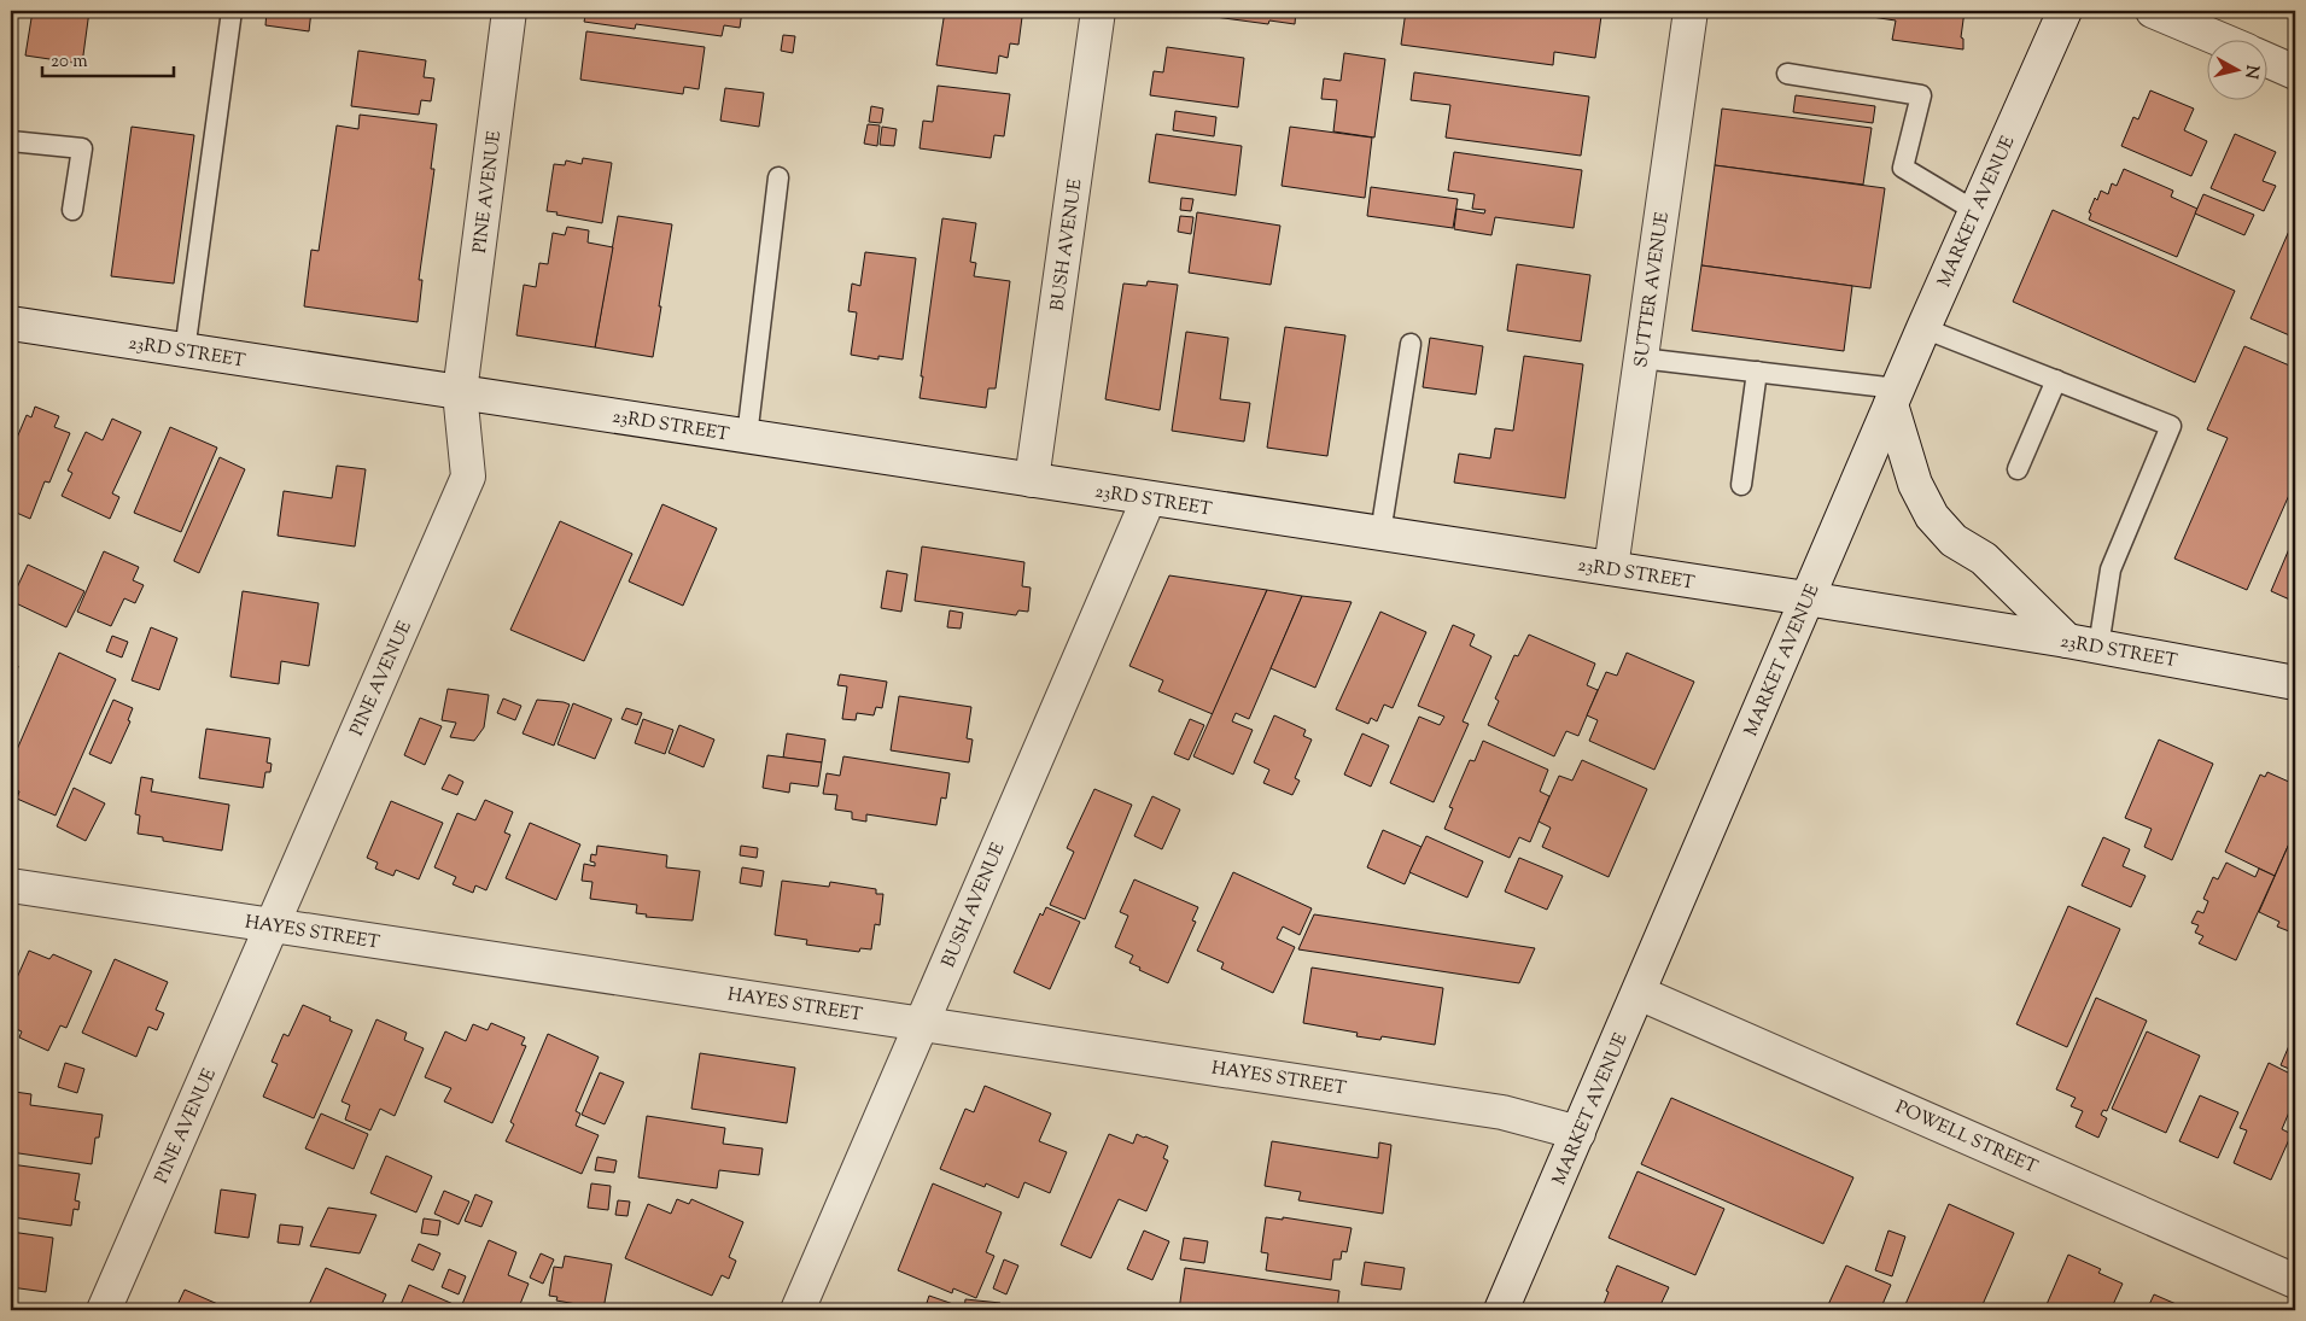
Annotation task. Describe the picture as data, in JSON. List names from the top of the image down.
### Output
{
  "streets": {
    "street": [
      "PINE AVENUE",
      "MARKET AVENUE",
      "BUSH AVENUE",
      "SUTTER AVENUE",
      "23RD STREET",
      "HAYES STREET",
      "POWELL STREET"
    ]
  },
  "crossings": [
    ["PINE AVENUE", "23RD STREET"],
    ["PINE AVENUE", "HAYES STREET"],
    ["MARKET AVENUE", "23RD STREET"],
    ["MARKET AVENUE", "HAYES STREET"],
    ["MARKET AVENUE", "POWELL STREET"],
    ["BUSH AVENUE", "23RD STREET"],
    ["BUSH AVENUE", "HAYES STREET"],
    ["SUTTER AVENUE", "23RD STREET"]
  ],
  "scale_bar": "20 m",
  "north": "right"
}
